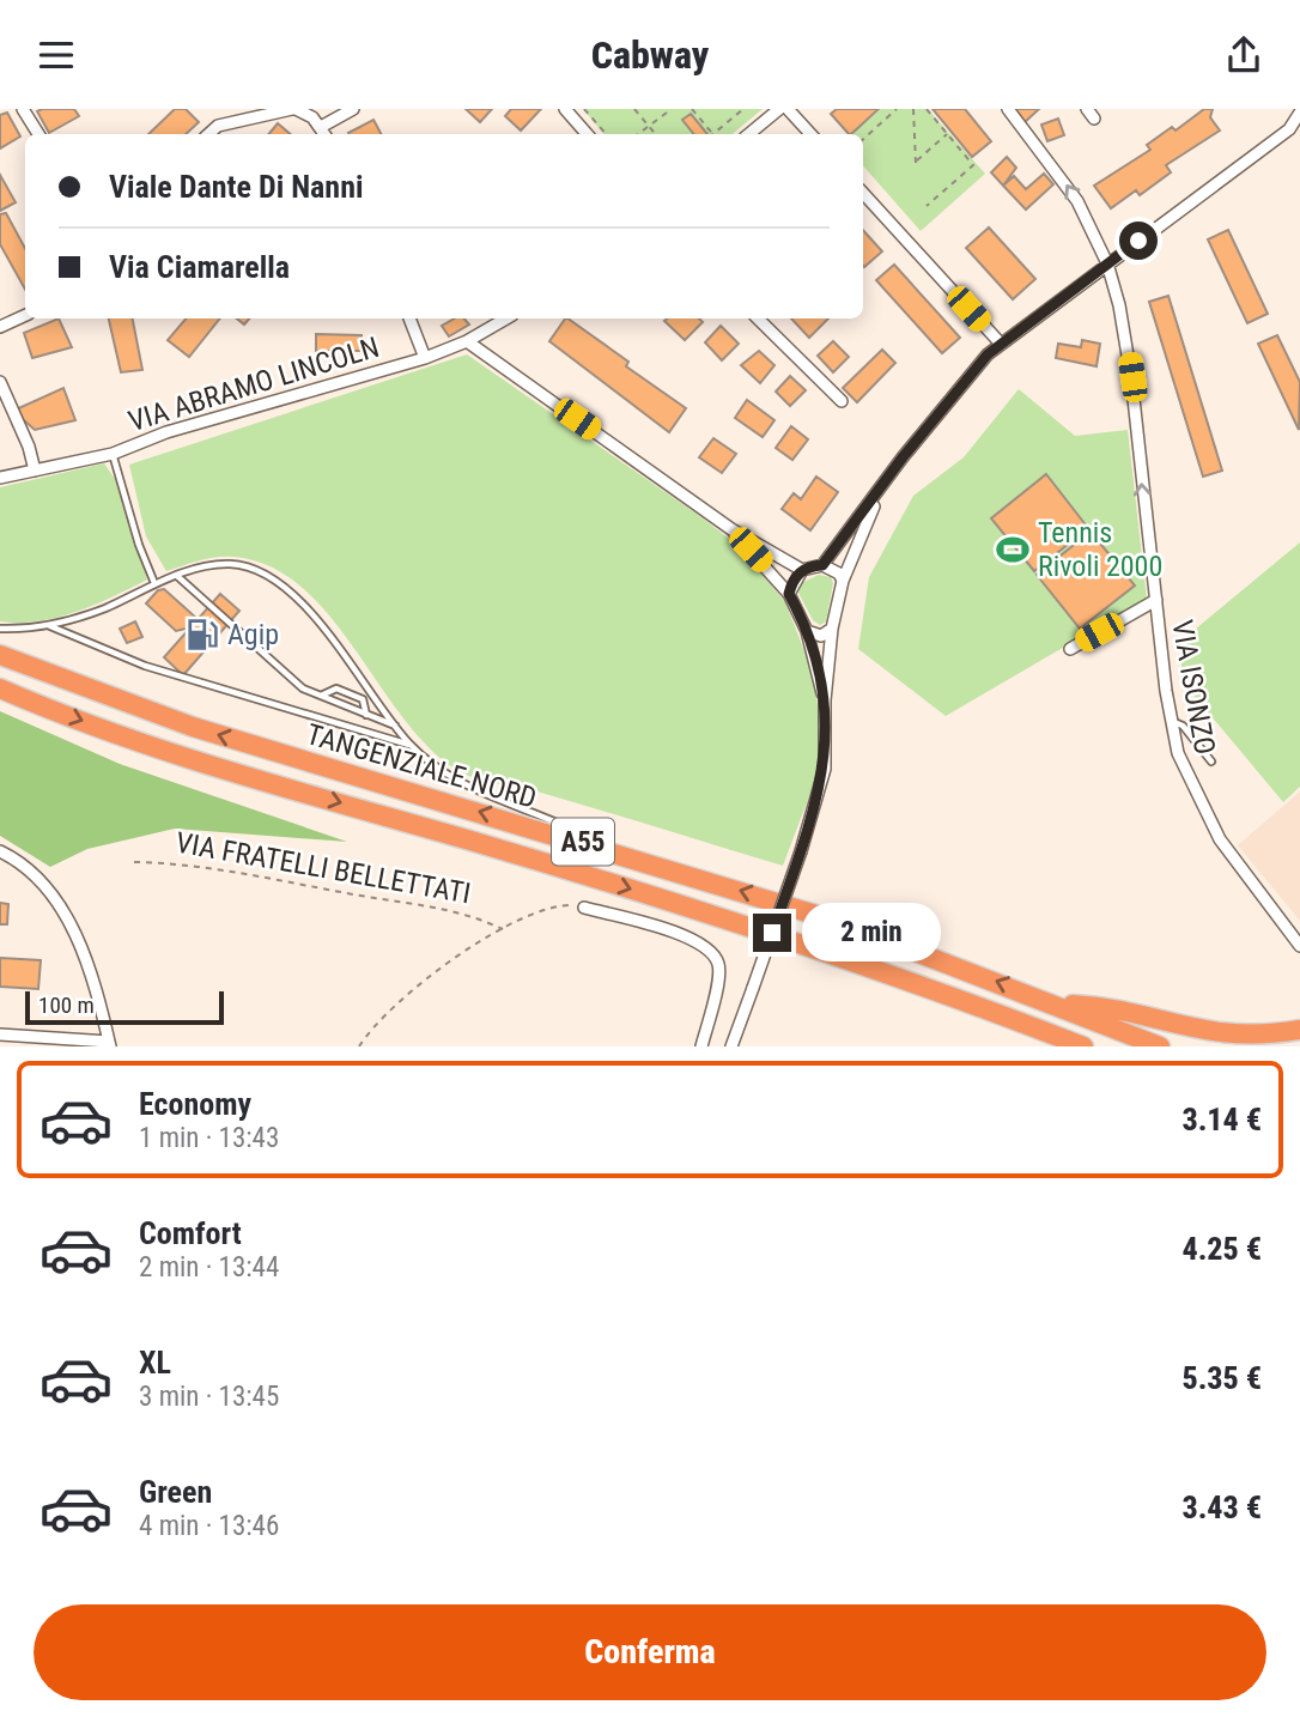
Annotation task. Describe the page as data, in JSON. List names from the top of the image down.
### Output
{
  "streets": {
    "highway": ["TANGENZIALE NORD", "A55"],
    "street": ["VIA ABRAMO LINCOLN", "VIA ISONZO"],
    "path": ["VIA FRATELLI BELLETTATI"]
  },
  "one_way": ["VIA ISONZO"],
  "places": {
    "sports": ["Tennis Rivoli 2000"],
    "fuel station": ["Agip"]
  },
  "scale_bar": "100 m",
  "page": {
    "header": "Cabway",
    "banner": ["Viale Dante Di Nanni", "Via Ciamarella"],
    "bubble": "2 min",
    "scale": "100 m",
    "list": [
      {
        "name": "Economy",
        "note": "1 min · 13:43",
        "value": "3.14 €"
      },
      {
        "name": "Comfort",
        "note": "2 min · 13:44",
        "value": "4.25 €"
      },
      {
        "name": "XL",
        "note": "3 min · 13:45",
        "value": "5.35 €"
      },
      {
        "name": "Green",
        "note": "4 min · 13:46",
        "value": "3.43 €"
      }
    ],
    "buttons": "Conferma"
  }
}
